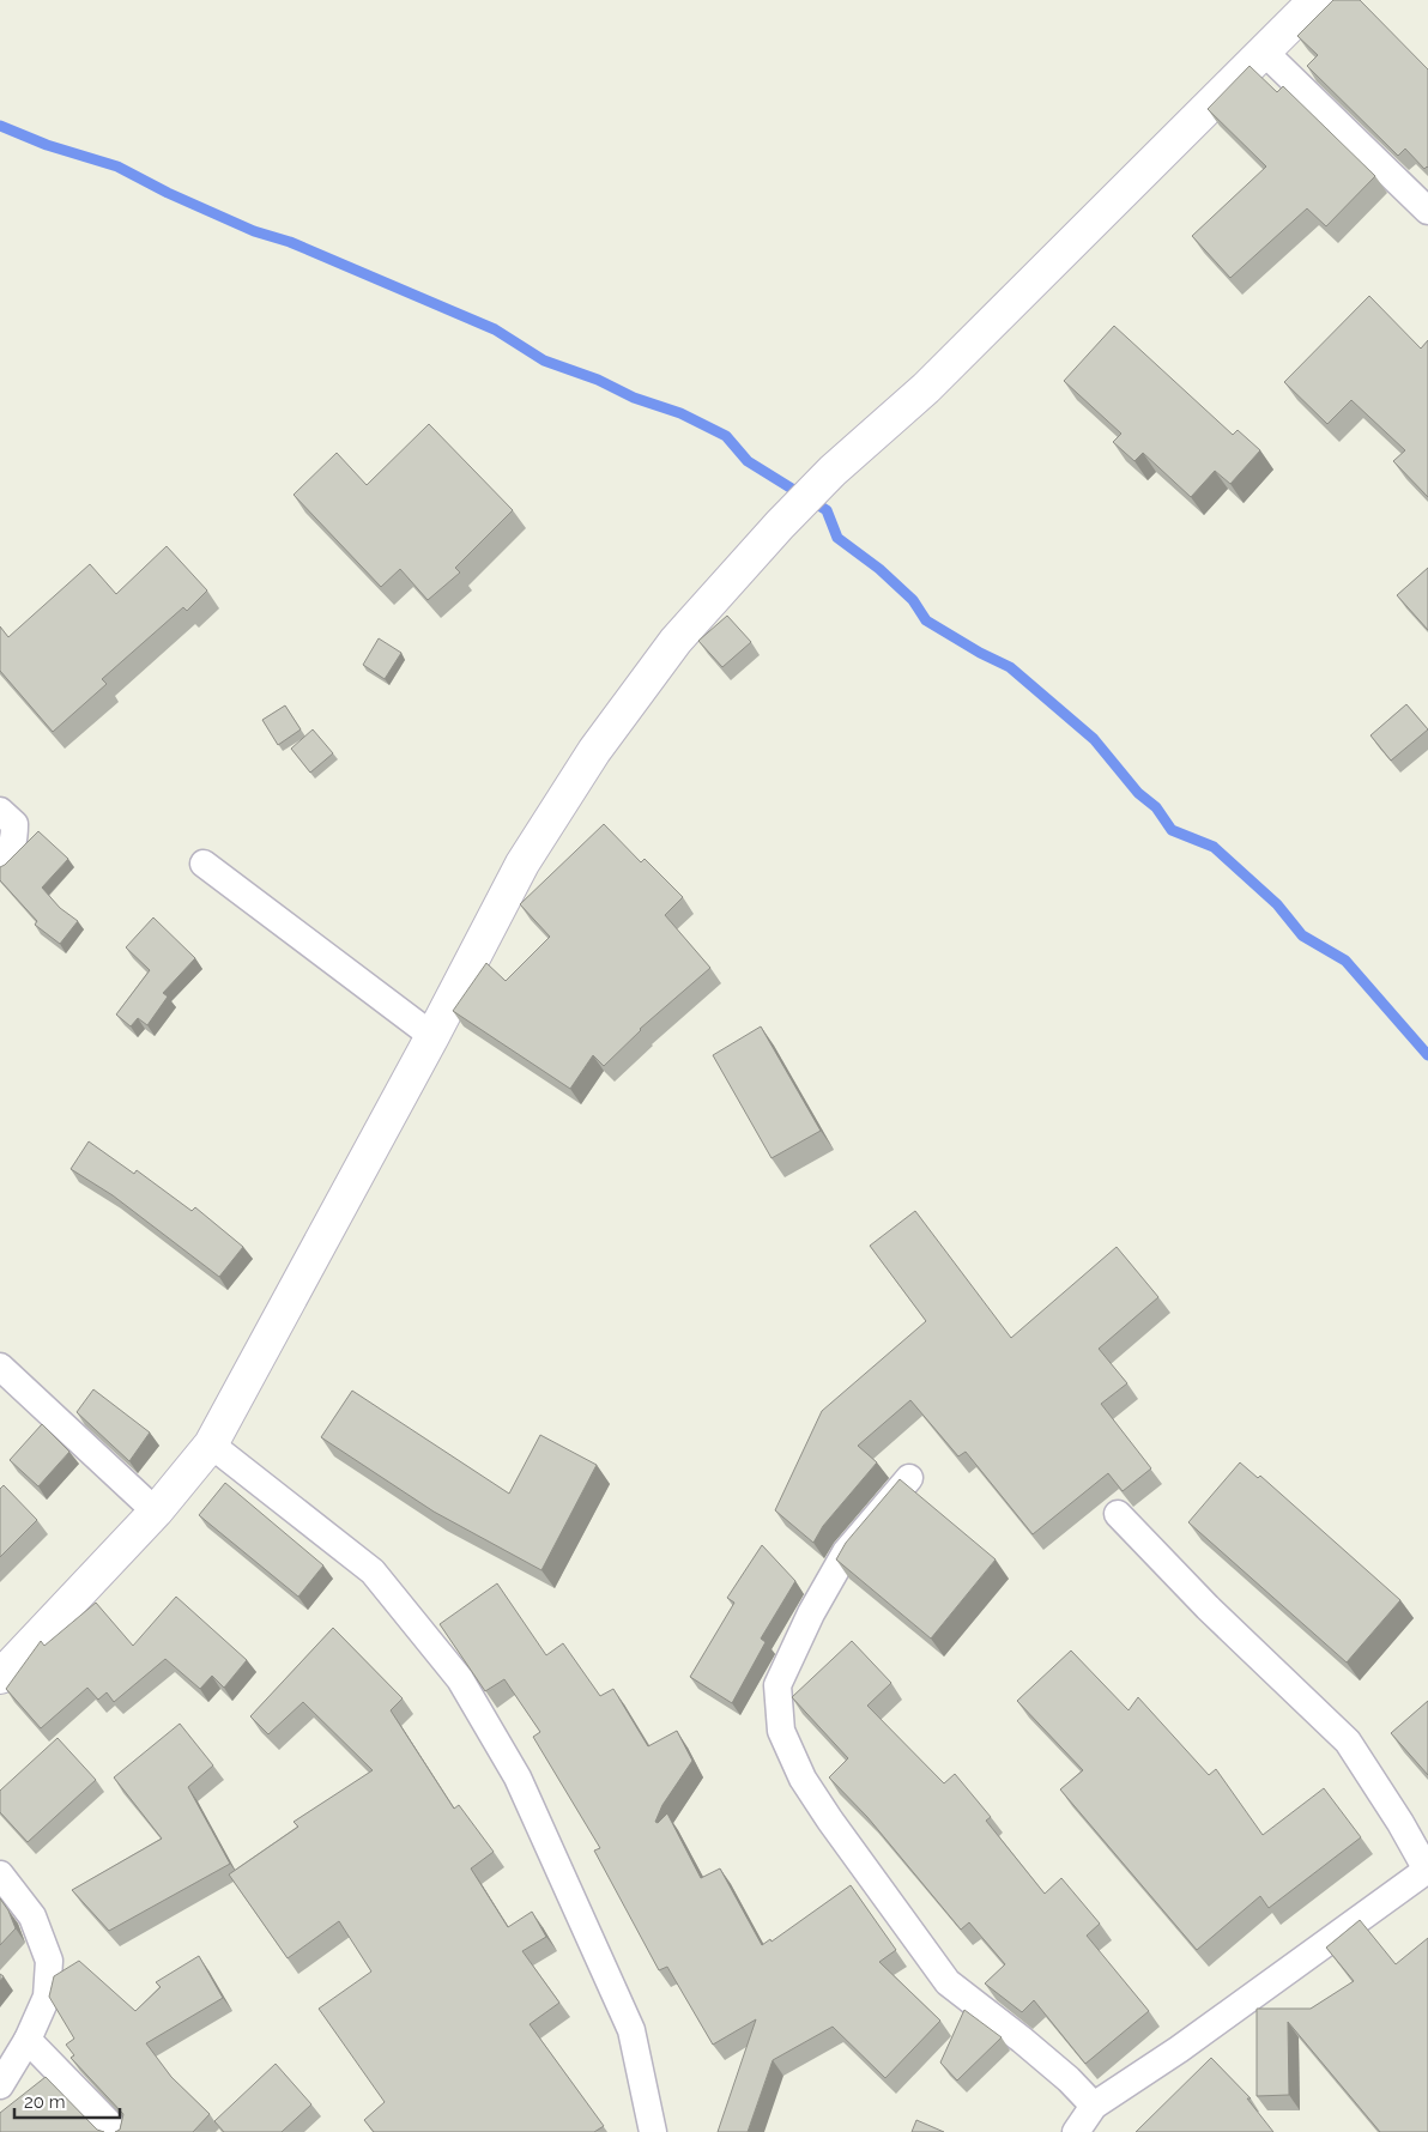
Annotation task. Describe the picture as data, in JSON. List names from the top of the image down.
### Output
{
  "scale_bar": "20 m"
}
